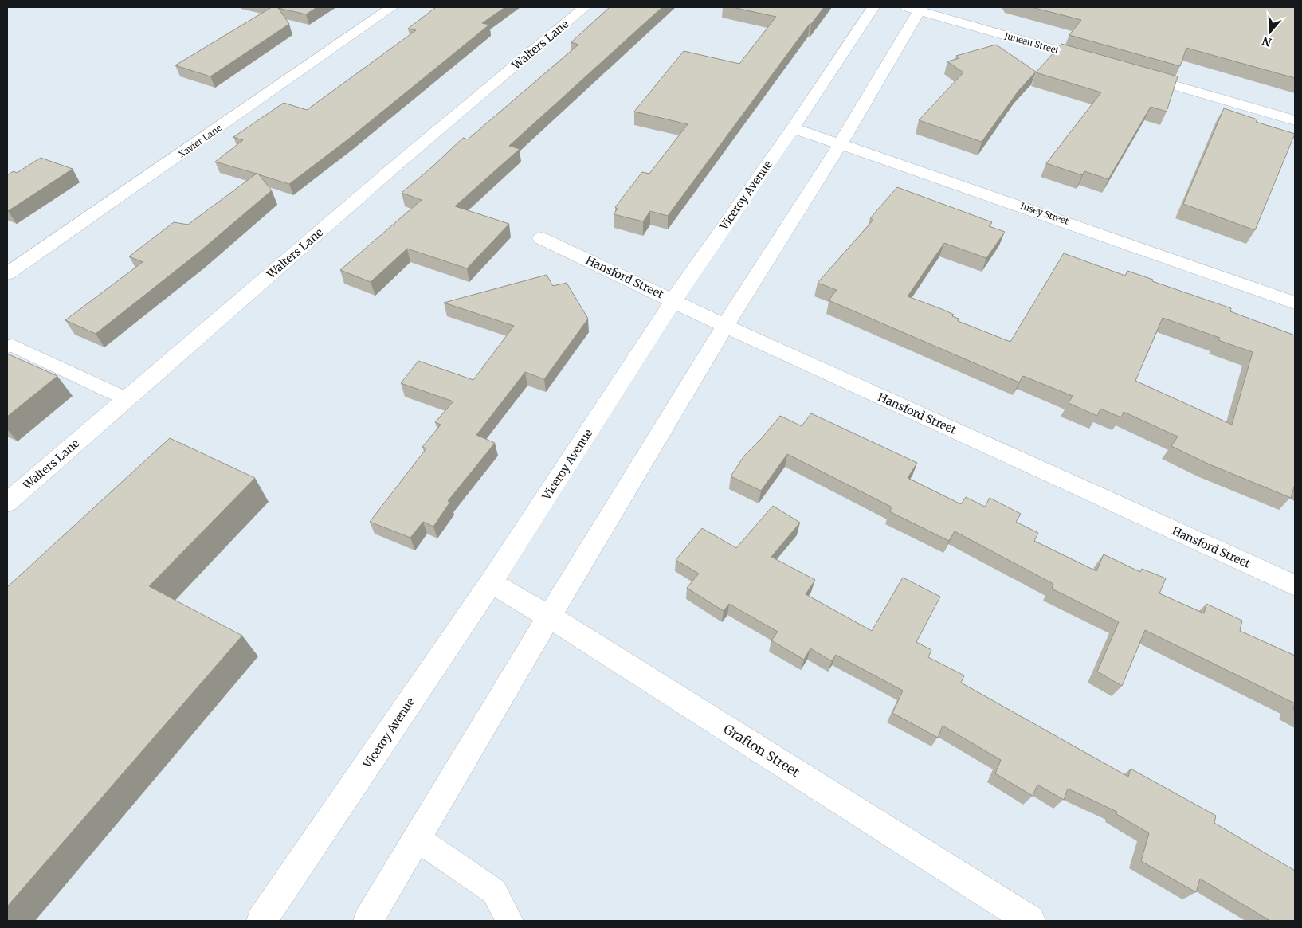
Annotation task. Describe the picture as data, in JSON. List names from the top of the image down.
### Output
{
  "streets": {
    "street": [
      "Juneau Street",
      "Walters Lane",
      "Xavier Lane",
      "Viceroy Avenue",
      "Insey Street",
      "Hansford Street",
      "Grafton Street"
    ]
  },
  "crossings": [
    ["Viceroy Avenue", "Insey Street"],
    ["Viceroy Avenue", "Hansford Street"],
    ["Viceroy Avenue", "Grafton Street"]
  ],
  "north": "bottom"
}
